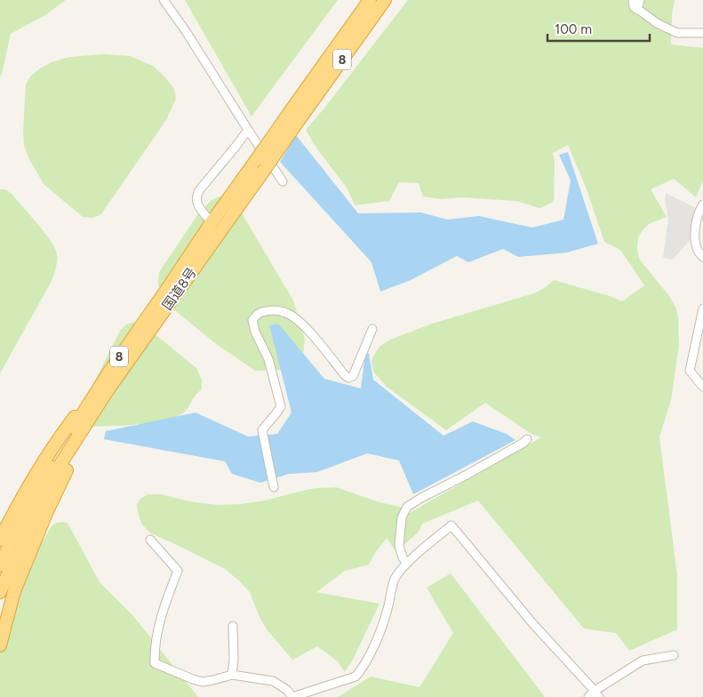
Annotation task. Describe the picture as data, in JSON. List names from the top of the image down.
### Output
{
  "streets": {
    "highway": ["8", "国道8号"]
  },
  "scale_bar": "100 m"
}
